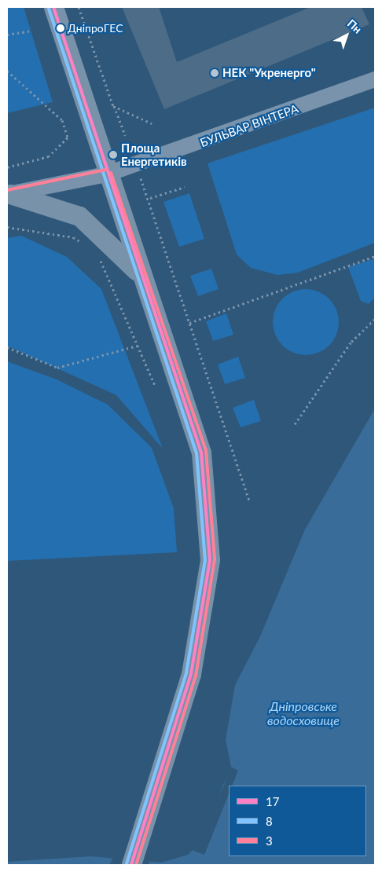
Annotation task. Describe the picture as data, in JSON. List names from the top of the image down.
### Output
{
  "streets": {
    "street": ["БУЛЬВАР ВІНТЕРА"]
  },
  "water": ["Дніпровське водосховище"],
  "places": ["ДніпроГЕС", "НЕК \"Укренерго\"", "Площа Енергетиків"],
  "lines": ["transit line 17", "transit line 8", "transit line 3"],
  "legend": ["17", "8", "3"],
  "north": "top right"
}
